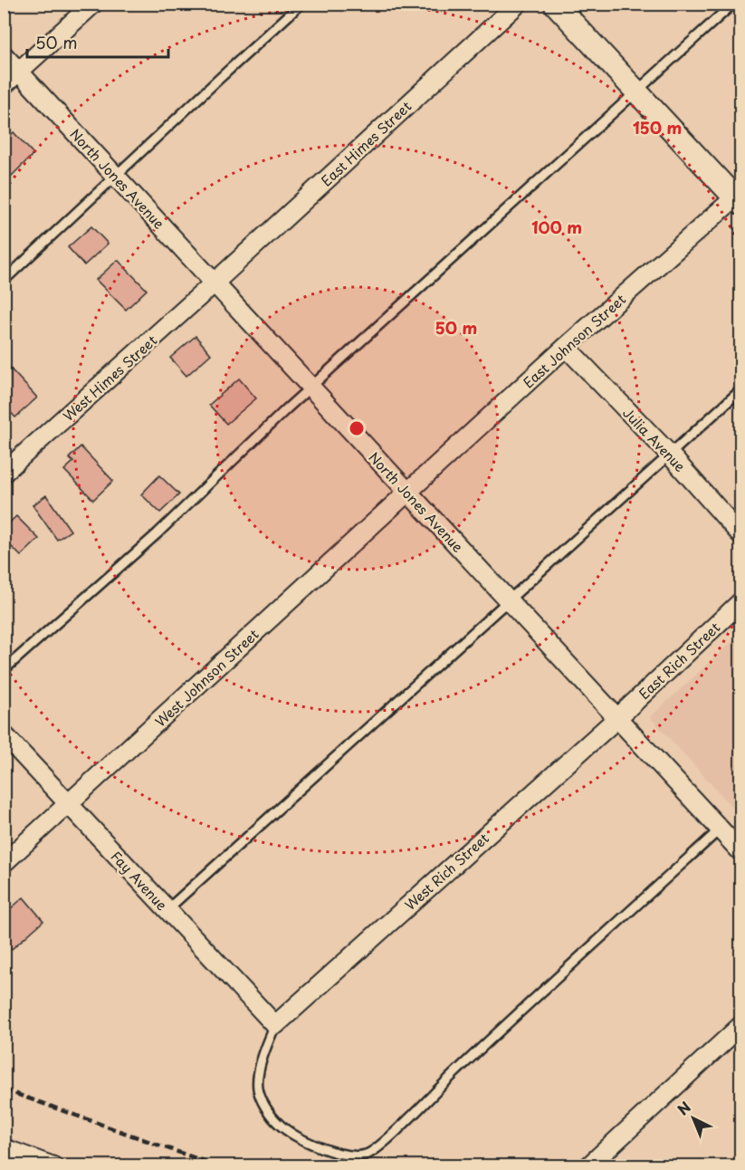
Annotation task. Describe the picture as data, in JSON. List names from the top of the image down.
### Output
{
  "streets": {
    "street": [
      "East Himes Street",
      "North Jones Avenue",
      "East Johnson Street",
      "West Himes Street",
      "Julia Avenue",
      "East Rich Street",
      "West Johnson Street",
      "West Rich Street",
      "Fay Avenue"
    ]
  },
  "crossings": [
    ["East Himes Street", "North Jones Avenue"],
    ["East Himes Street", "West Himes Street"],
    ["North Jones Avenue", "East Johnson Street"],
    ["North Jones Avenue", "West Himes Street"],
    ["North Jones Avenue", "East Rich Street"],
    ["North Jones Avenue", "West Johnson Street"],
    ["North Jones Avenue", "West Rich Street"],
    ["East Johnson Street", "Julia Avenue"],
    ["East Johnson Street", "West Johnson Street"],
    ["East Rich Street", "West Rich Street"],
    ["West Johnson Street", "Fay Avenue"],
    ["West Rich Street", "Fay Avenue"]
  ],
  "scale_bar": "50 m",
  "north": "top left",
  "rings": ["150 m", "100 m", "50 m"]
}
